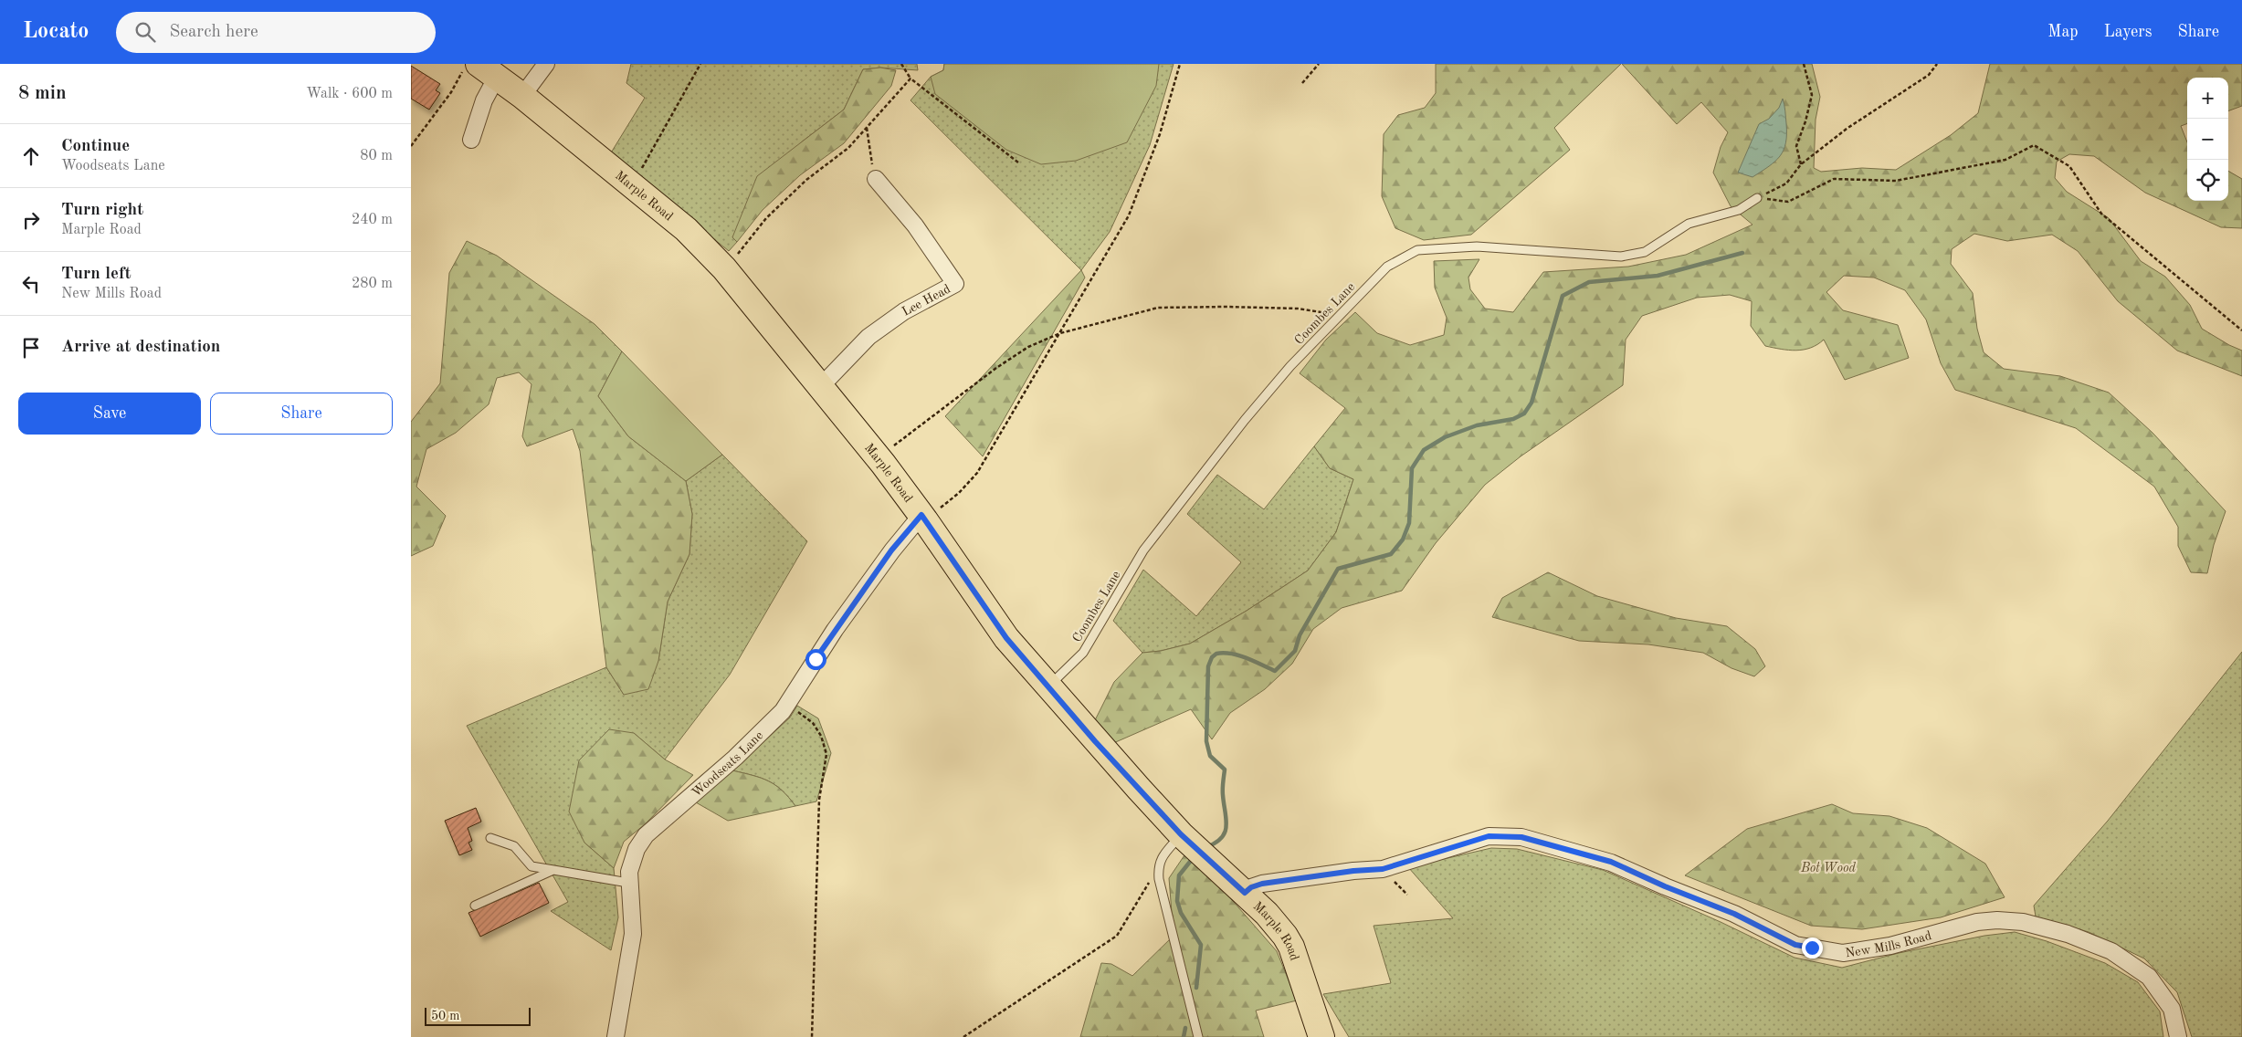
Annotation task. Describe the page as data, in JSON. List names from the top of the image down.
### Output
{
  "streets": {
    "main road": ["Marple Road"],
    "street": ["Lee Head", "Woodseats Lane", "New Mills Road"],
    "lane": ["Coombes Lane"]
  },
  "crossings": [
    ["Marple Road", "Lee Head"],
    ["Marple Road", "Coombes Lane"],
    ["Marple Road", "Woodseats Lane"],
    ["Marple Road", "New Mills Road"]
  ],
  "parks": ["Bot Wood"],
  "scale_bar": "50 m",
  "page": {
    "header": "Locato",
    "search": "Search here",
    "nav": ["Map", "Layers", "Share"],
    "heading": ["8 min", "Walk · 600 m"],
    "map_buttons": ["+", "−"],
    "list": [
      ["Continue", "Woodseats Lane", "80 m"],
      ["Turn right", "Marple Road", "240 m"],
      ["Turn left", "New Mills Road", "280 m"],
      "Arrive at destination"
    ],
    "buttons": ["Save", "Share"],
    "scale": "50 m"
  }
}
